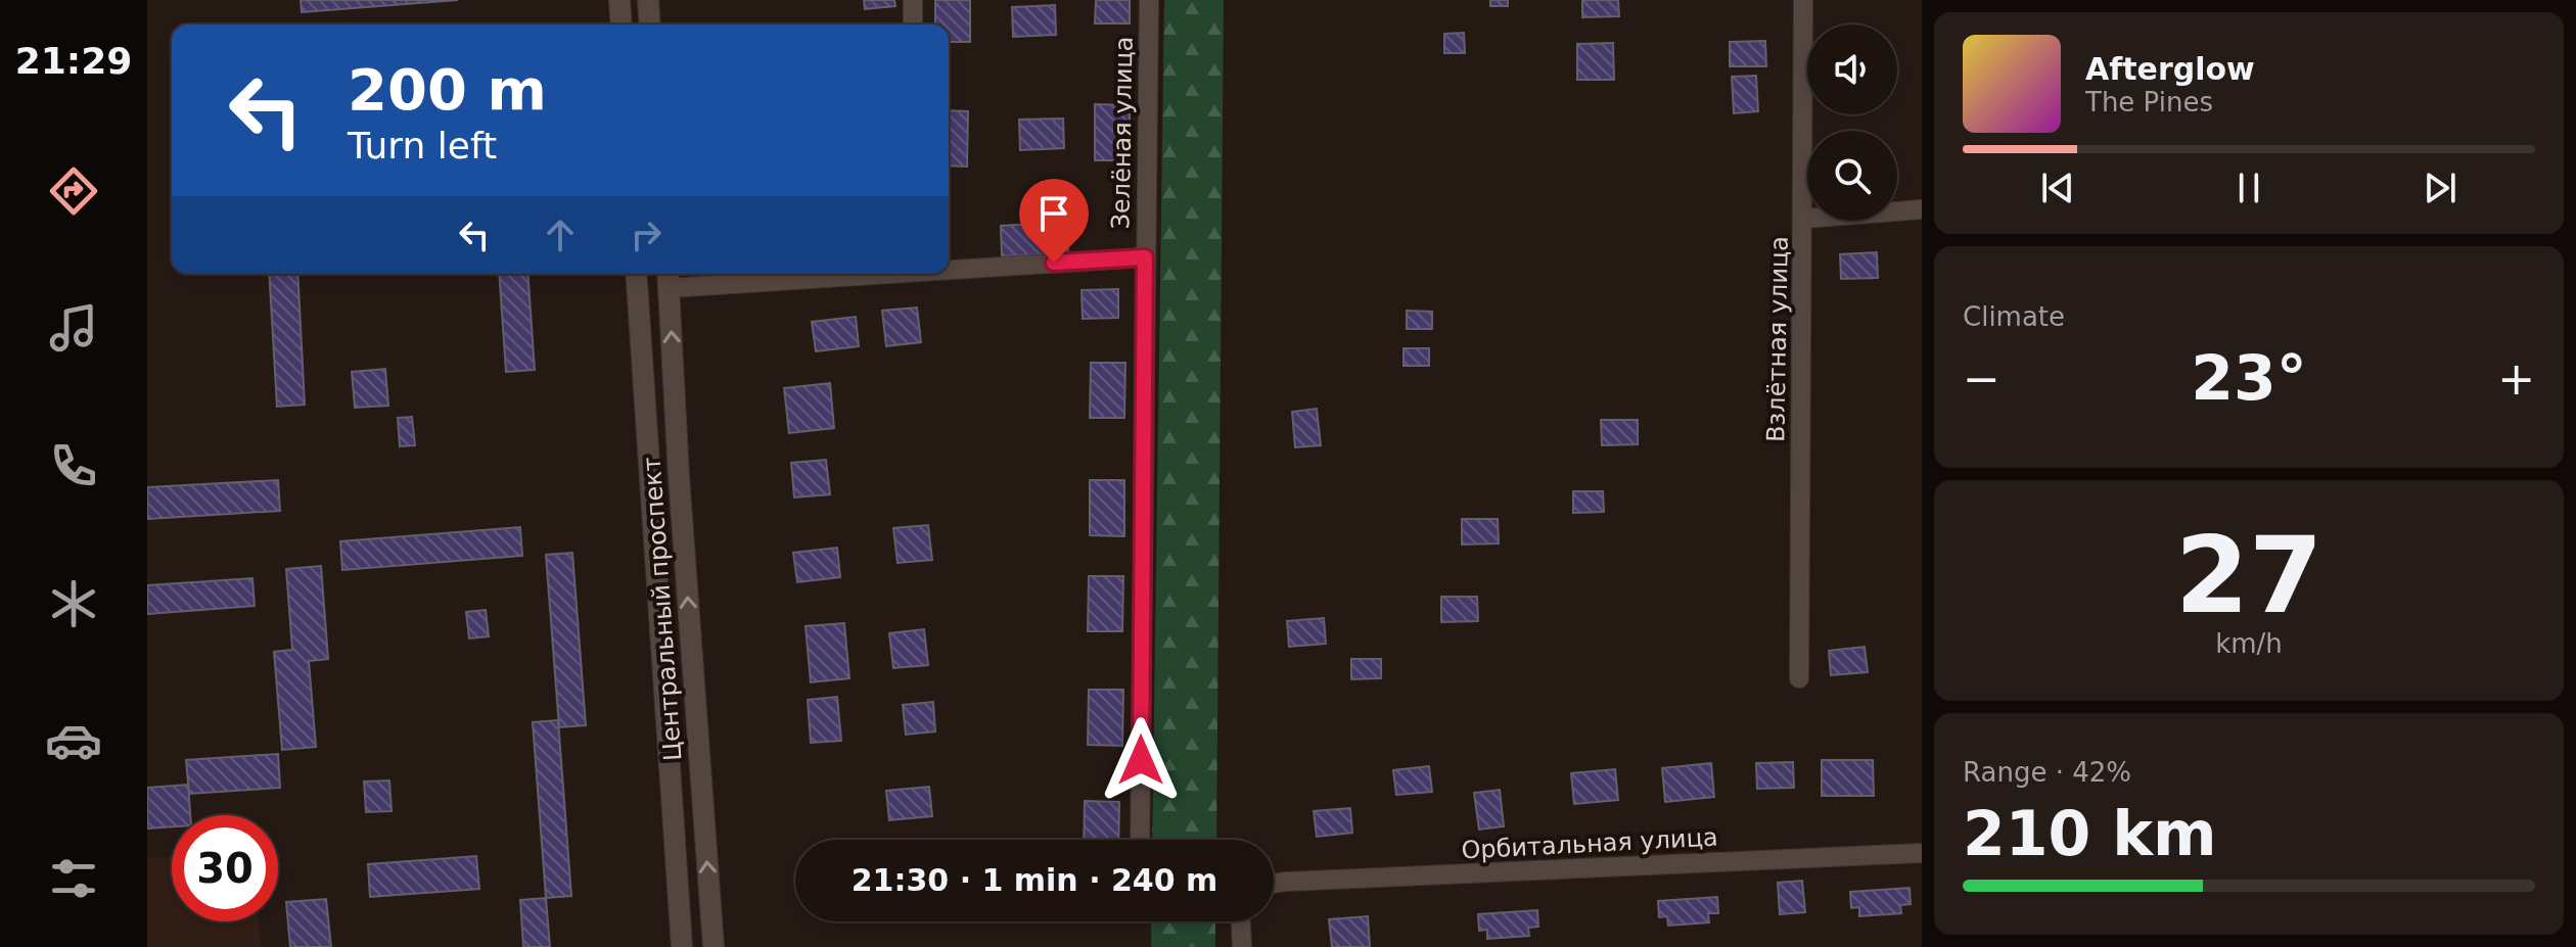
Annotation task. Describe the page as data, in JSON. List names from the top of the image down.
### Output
{
  "streets": {
    "street": [
      "Зелёная улица",
      "Взлётная улица",
      "Центральный проспект",
      "Орбитальная улица"
    ]
  },
  "page": {
    "tabs": "21:29",
    "turn": ["200 m", "Turn left"],
    "song": ["Afterglow", "The Pines"],
    "tile": [
      "Climate",
      ["27", "km/h"],
      ["Range · 42%", "210 km"]
    ],
    "heat": ["−", "23°", "+"],
    "limit": "30",
    "trip": "21:30 · 1 min · 240 m"
  }
}
